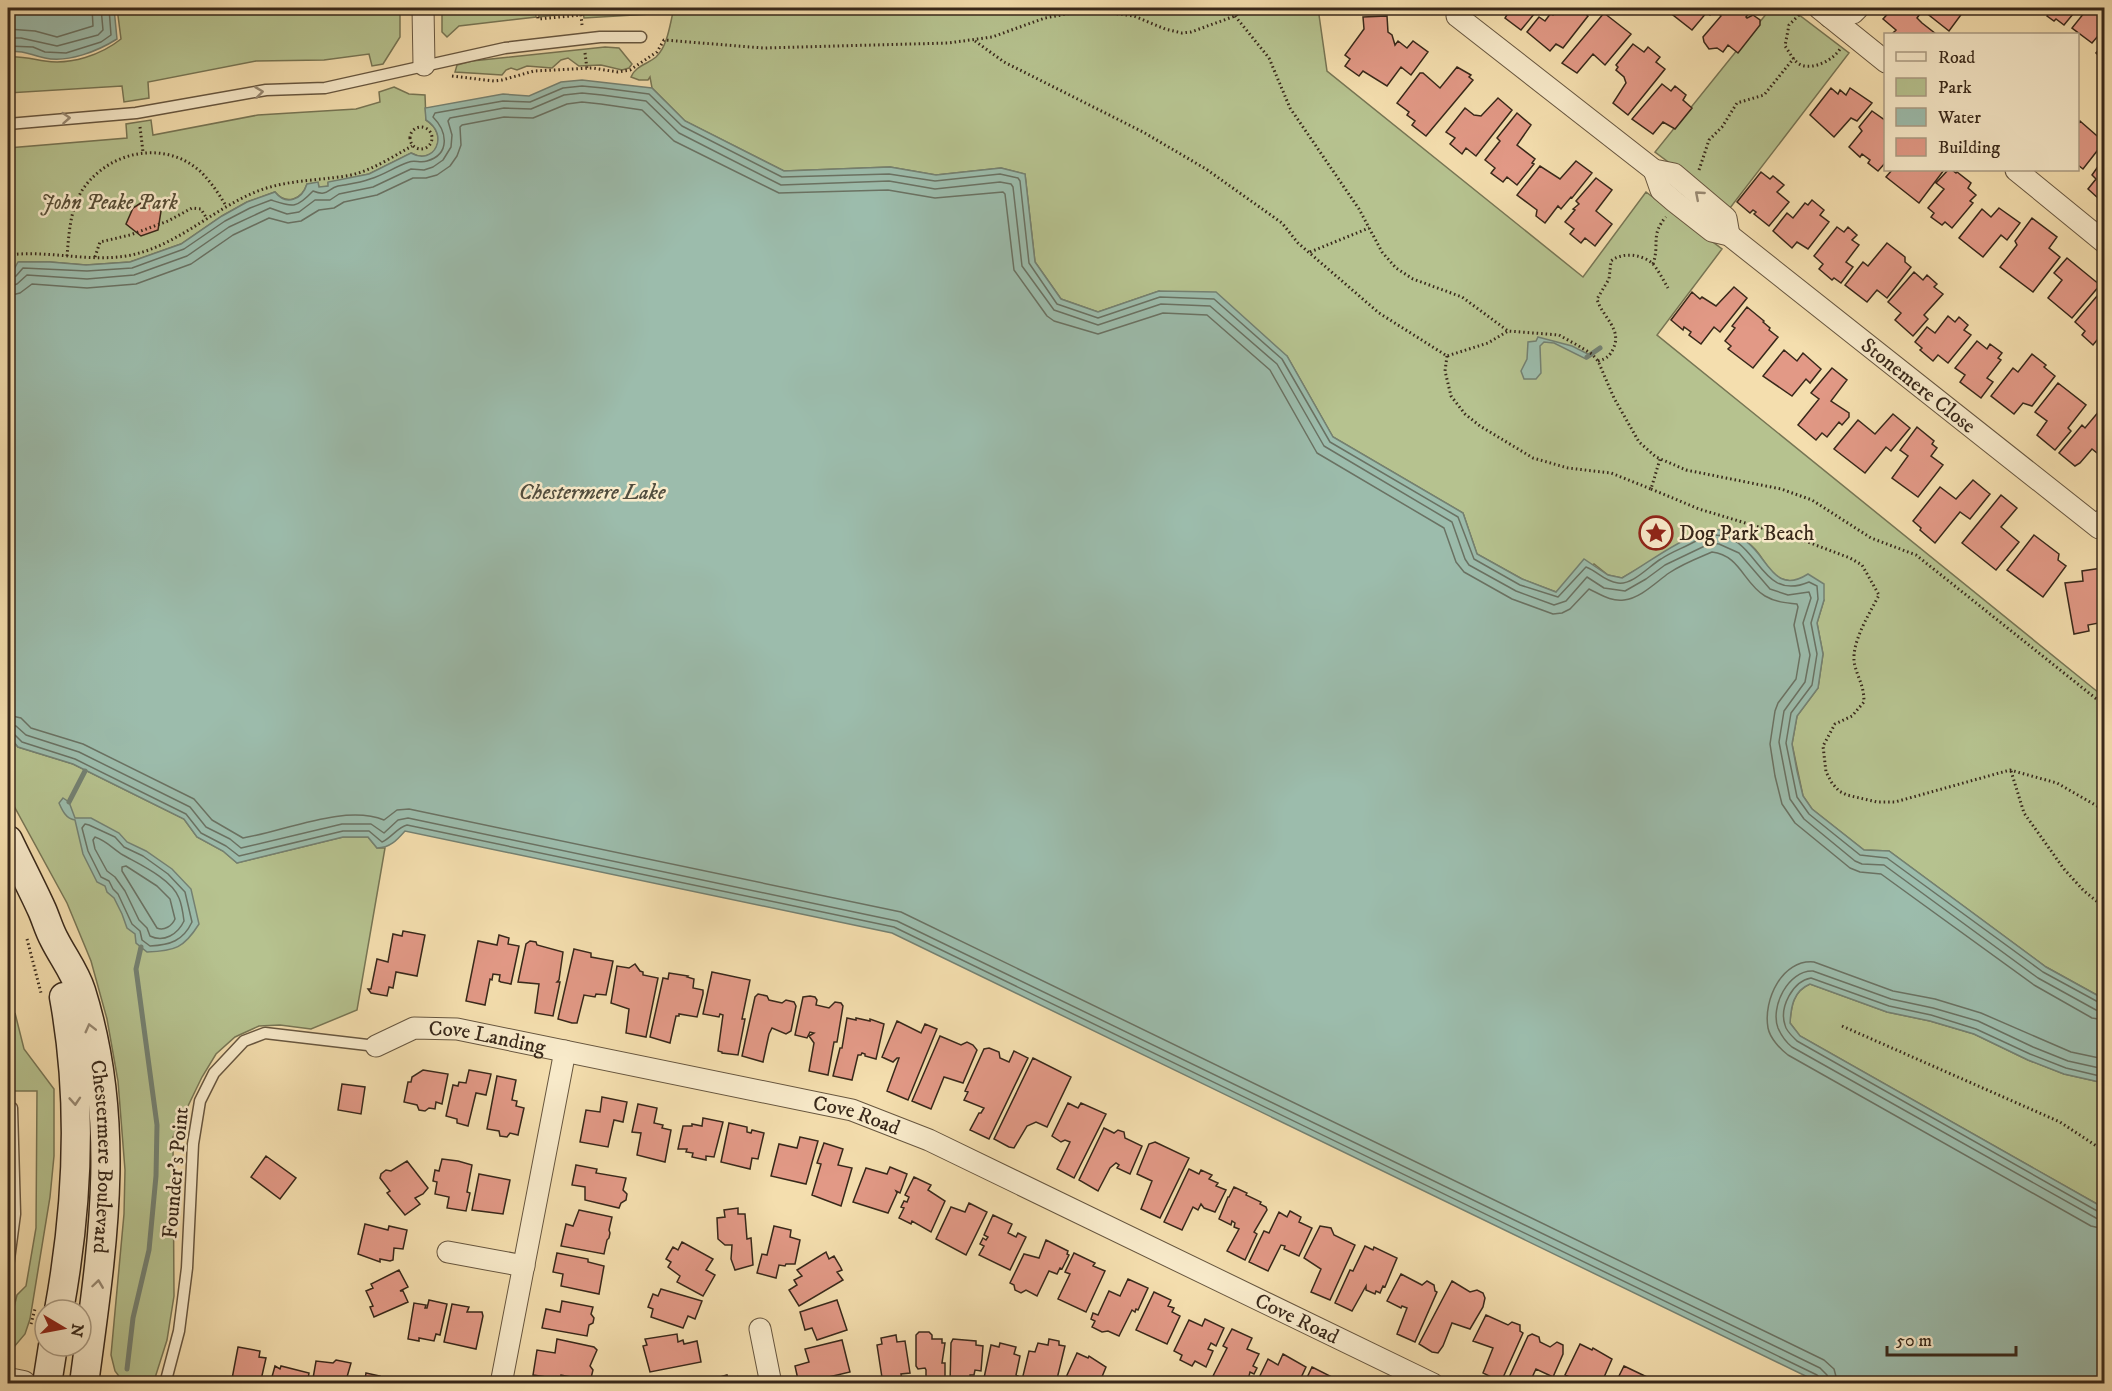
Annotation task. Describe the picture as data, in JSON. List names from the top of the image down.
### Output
{
  "streets": {
    "main road": ["Chestermere Boulevard"],
    "street": ["Stonemere Close", "Cove Landing", "Cove Road"],
    "lane": ["Founder's Point"]
  },
  "crossings": [
    ["Cove Landing", "Cove Road"],
    ["Cove Landing", "Founder's Point"]
  ],
  "water": ["Chestermere Lake"],
  "parks": ["John Peake Park"],
  "places": {
    "place": ["Dog Park Beach"]
  },
  "legend": [
    "Road",
    "Park",
    "Water",
    "Building"
  ],
  "scale_bar": "50 m",
  "north": "right"
}
